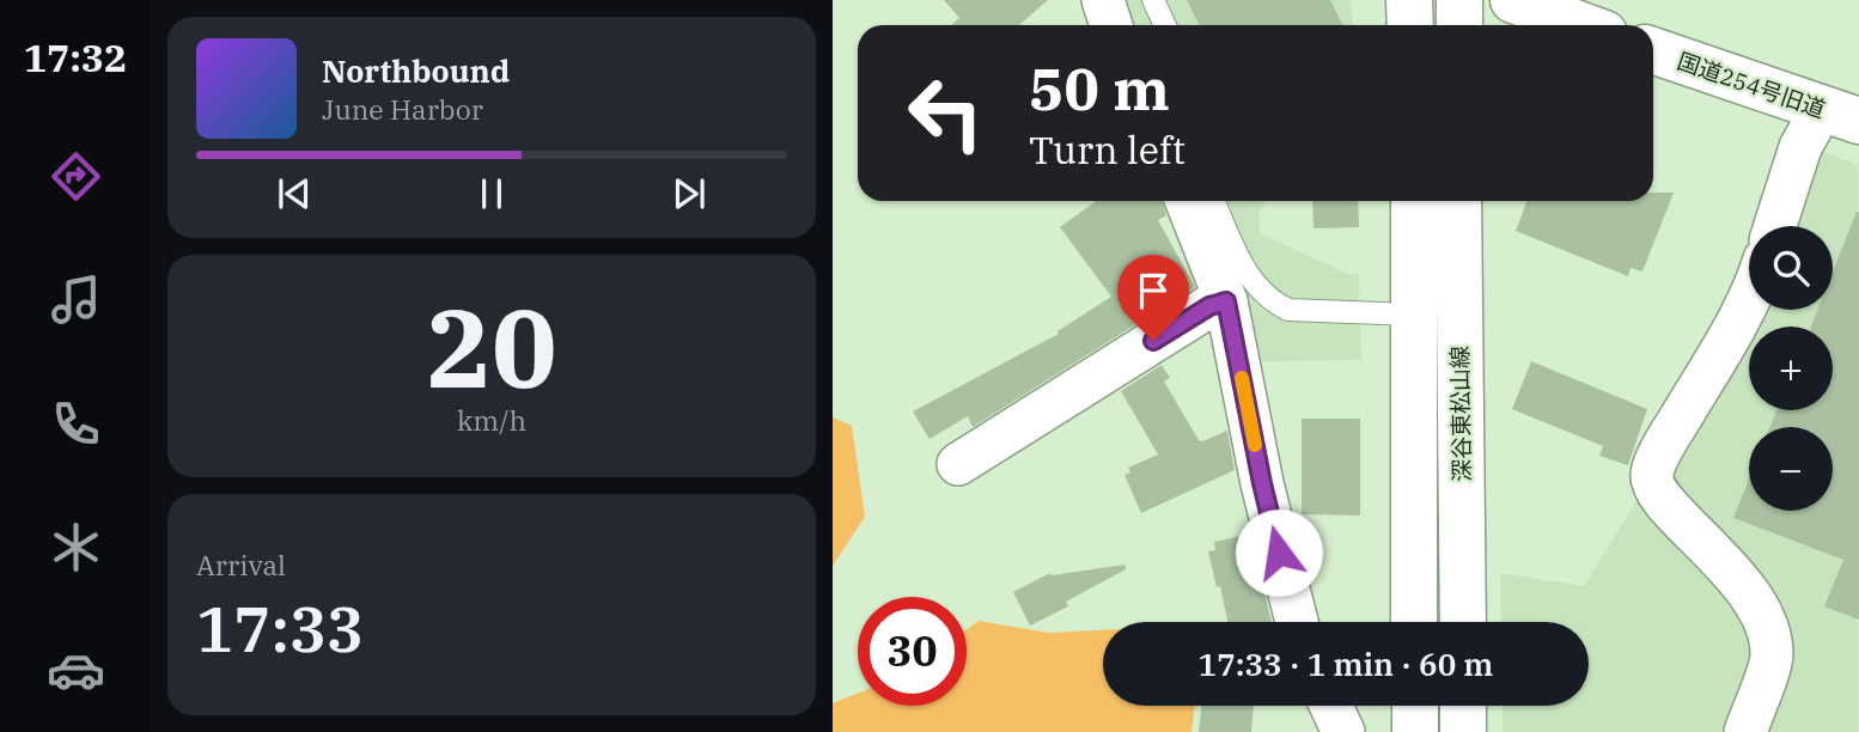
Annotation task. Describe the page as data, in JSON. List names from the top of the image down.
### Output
{
  "streets": {
    "main road": ["国道254号旧道", "深谷東松山線"]
  },
  "page": {
    "tabs": "17:32",
    "turn": ["50 m", "Turn left"],
    "song": ["Northbound", "June Harbor"],
    "map_buttons": ["+", "−"],
    "tile": [
      ["20", "km/h"],
      ["Arrival", "17:33"]
    ],
    "limit": "30",
    "trip": "17:33 · 1 min · 60 m"
  }
}
